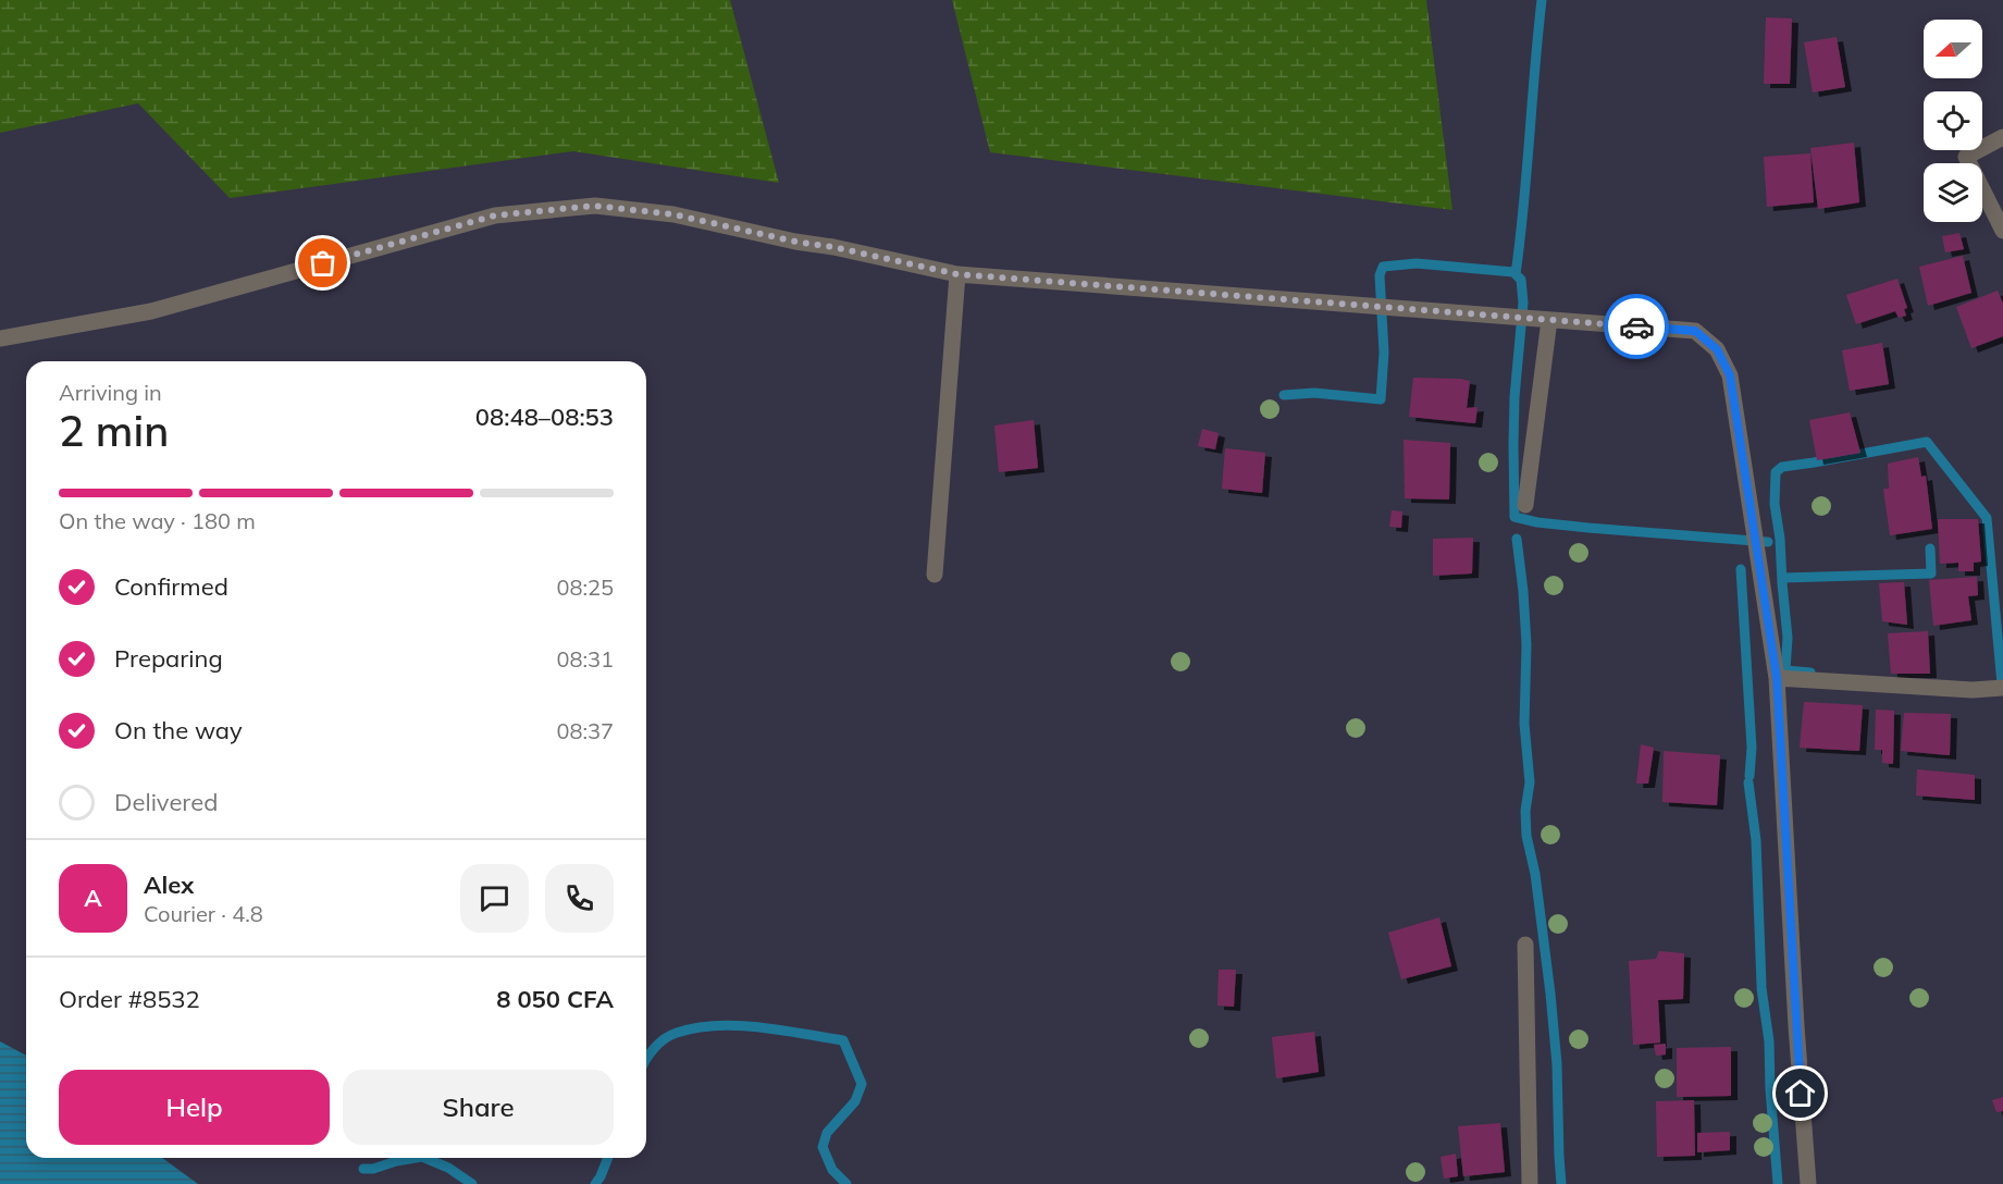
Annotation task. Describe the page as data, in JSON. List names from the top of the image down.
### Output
{
  "north": "left",
  "page": {
    "heading": ["2 min", "Arriving in", "08:48–08:53"],
    "panel": [
      "Alex",
      "Courier · 4.8",
      "Order #8532",
      "8 050 CFA"
    ],
    "bar": "On the way · 180 m",
    "list": [
      ["Confirmed", "08:25"],
      ["Preparing", "08:31"],
      ["On the way", "08:37"],
      "Delivered"
    ],
    "round": "A",
    "buttons": ["Help", "Share"]
  }
}
